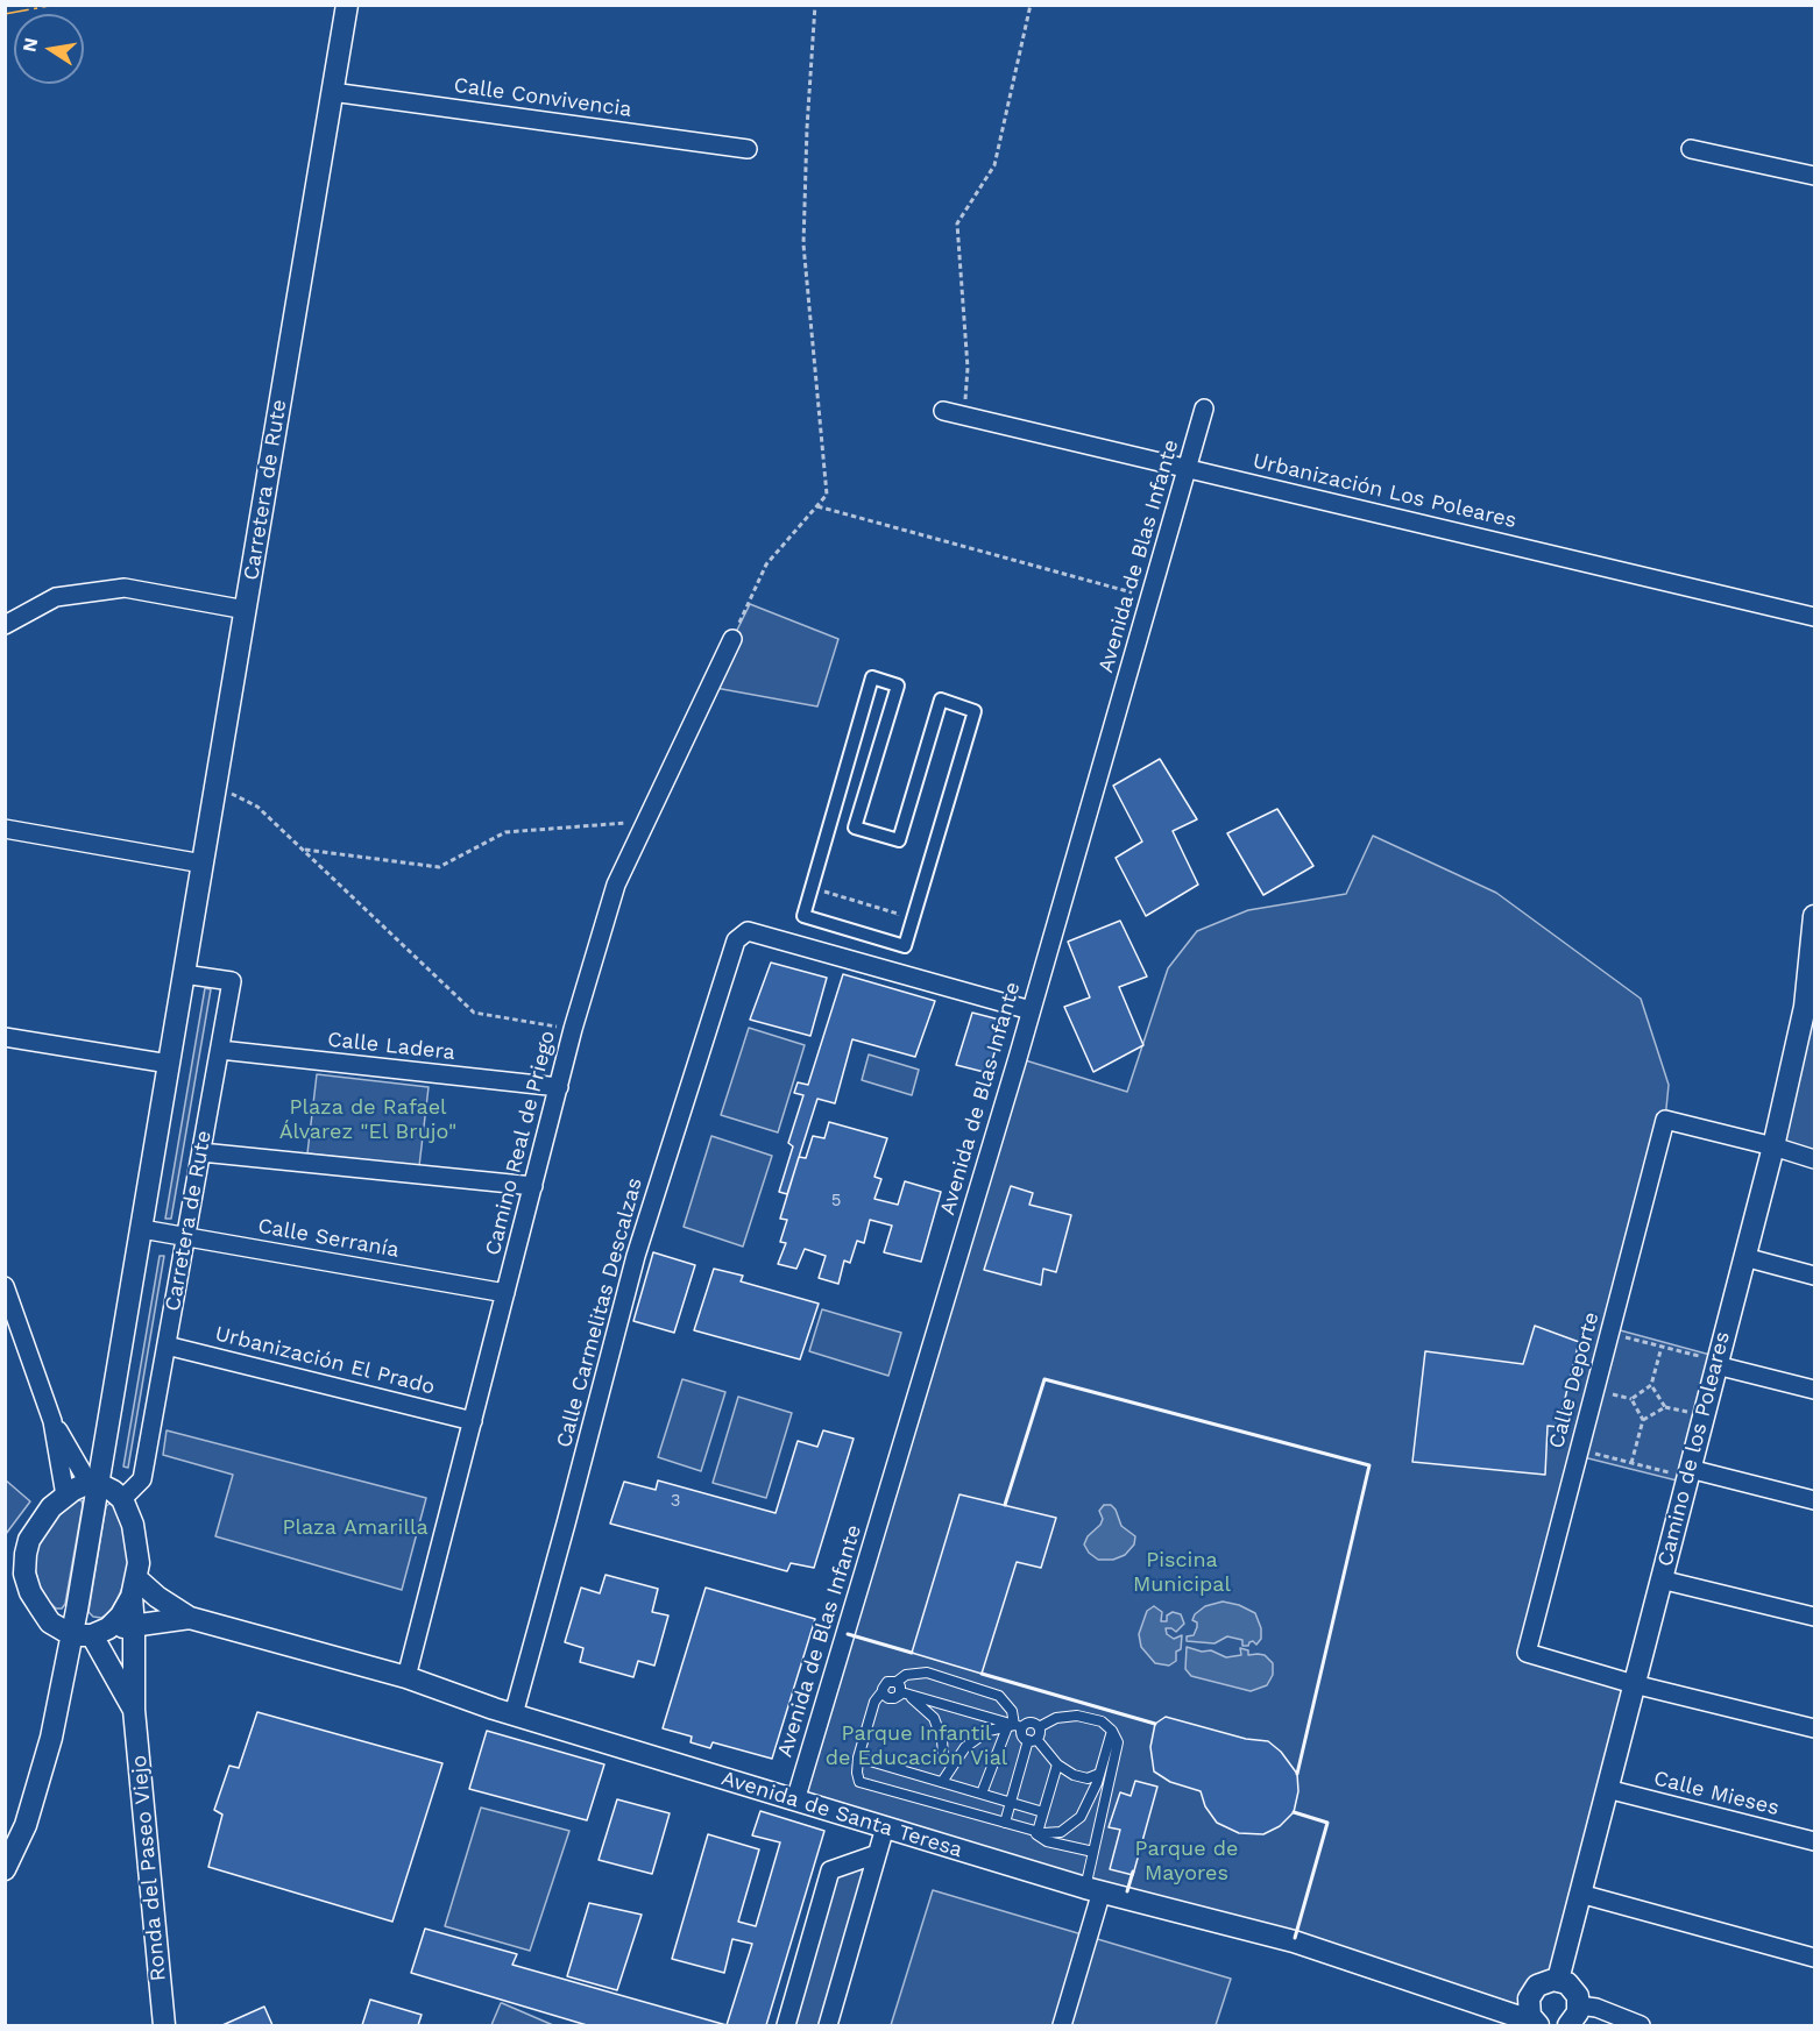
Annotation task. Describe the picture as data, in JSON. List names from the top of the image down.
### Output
{
  "streets": {
    "street": [
      "Calle Convivencia",
      "Carretera de Rute",
      "Urbanización Los Poleares",
      "Avenida de Blas Infante",
      "Calle Ladera",
      "Camino Real de Priego",
      "Calle Serranía",
      "Calle Carmelitas Descalzas",
      "Urbanización El Prado",
      "Calle Deporte",
      "Camino de los Poleares",
      "Calle Mieses",
      "Avenida de Santa Teresa",
      "Ronda del Paseo Viejo"
    ]
  },
  "crossings": [
    ["Calle Convivencia", "Carretera de Rute"],
    ["Carretera de Rute", "Calle Ladera"],
    ["Carretera de Rute", "Calle Serranía"],
    ["Carretera de Rute", "Urbanización El Prado"],
    ["Carretera de Rute", "Avenida de Santa Teresa"],
    ["Carretera de Rute", "Ronda del Paseo Viejo"],
    ["Urbanización Los Poleares", "Avenida de Blas Infante"],
    ["Avenida de Blas Infante", "Calle Carmelitas Descalzas"],
    ["Avenida de Blas Infante", "Avenida de Santa Teresa"],
    ["Calle Ladera", "Camino Real de Priego"],
    ["Camino Real de Priego", "Calle Serranía"],
    ["Camino Real de Priego", "Urbanización El Prado"],
    ["Camino Real de Priego", "Avenida de Santa Teresa"],
    ["Calle Carmelitas Descalzas", "Avenida de Santa Teresa"],
    ["Calle Deporte", "Camino de los Poleares"],
    ["Camino de los Poleares", "Calle Mieses"],
    ["Avenida de Santa Teresa", "Ronda del Paseo Viejo"]
  ],
  "parks": [
    "Plaza de Rafael Álvarez \"El Brujo\"",
    "Plaza Amarilla",
    "Piscina Municipal",
    "Parque Infantil de Educación Vial",
    "Parque de Mayores"
  ],
  "house_numbers": ["5", "3"],
  "north": "left"
}
